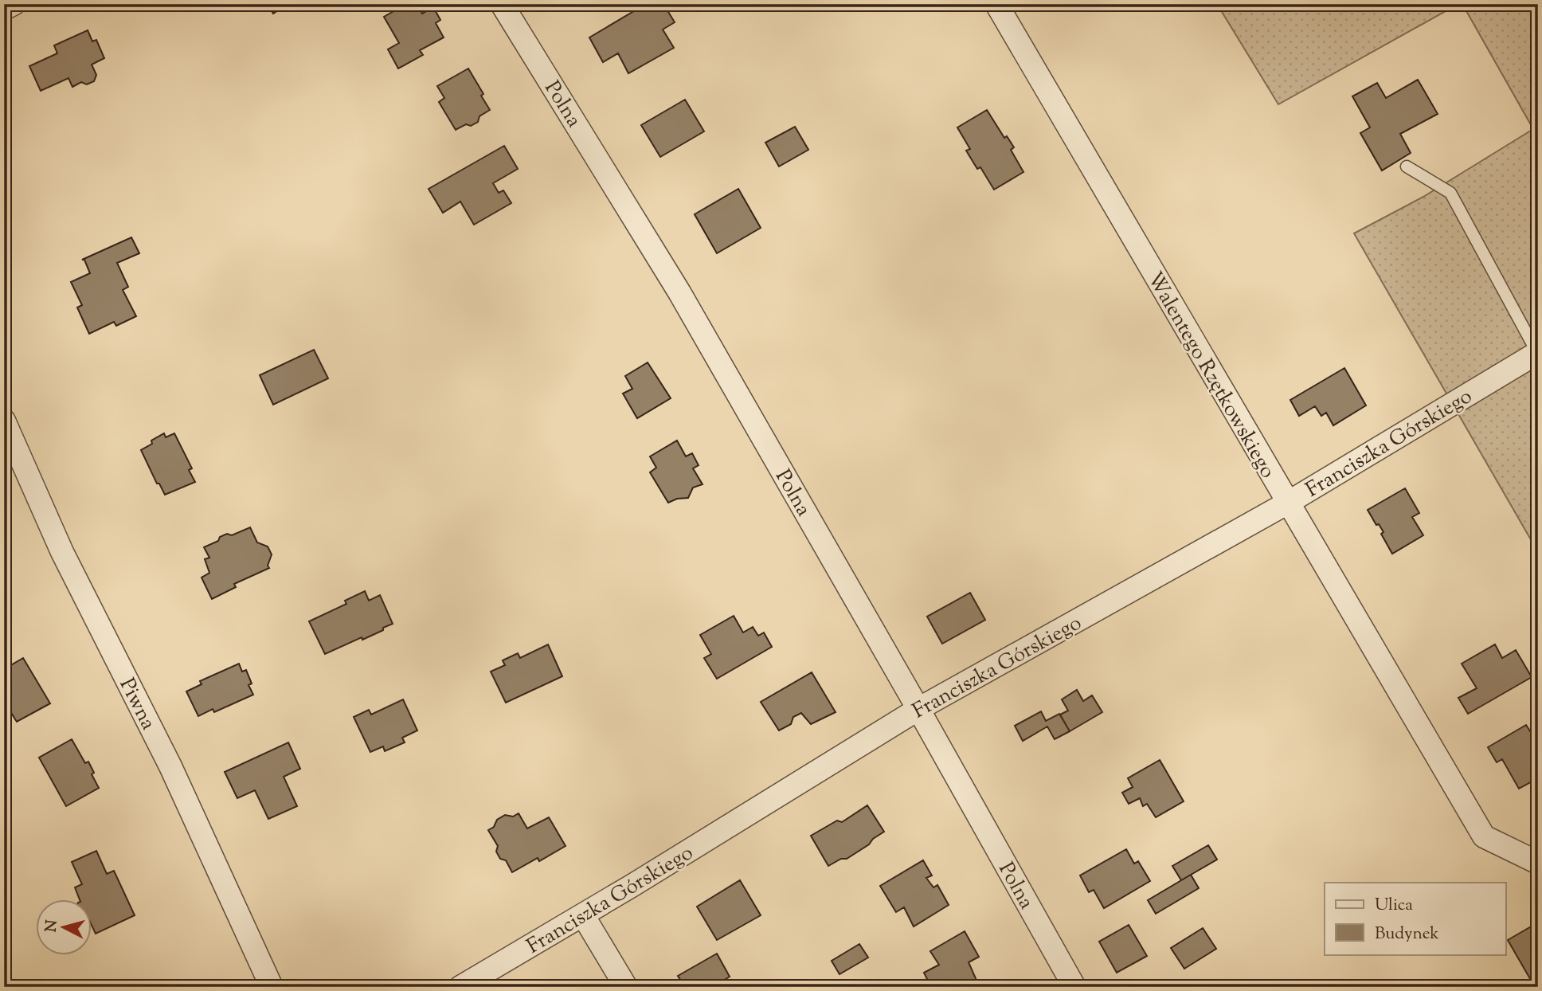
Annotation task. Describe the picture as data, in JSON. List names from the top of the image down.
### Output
{
  "streets": {
    "street": [
      "Polna",
      "Walentego Rzętkowskiego",
      "Franciszka Górskiego",
      "Piwna"
    ]
  },
  "crossings": [
    ["Polna", "Franciszka Górskiego"],
    ["Walentego Rzętkowskiego", "Franciszka Górskiego"]
  ],
  "legend": ["Ulica", "Budynek"],
  "north": "left"
}
